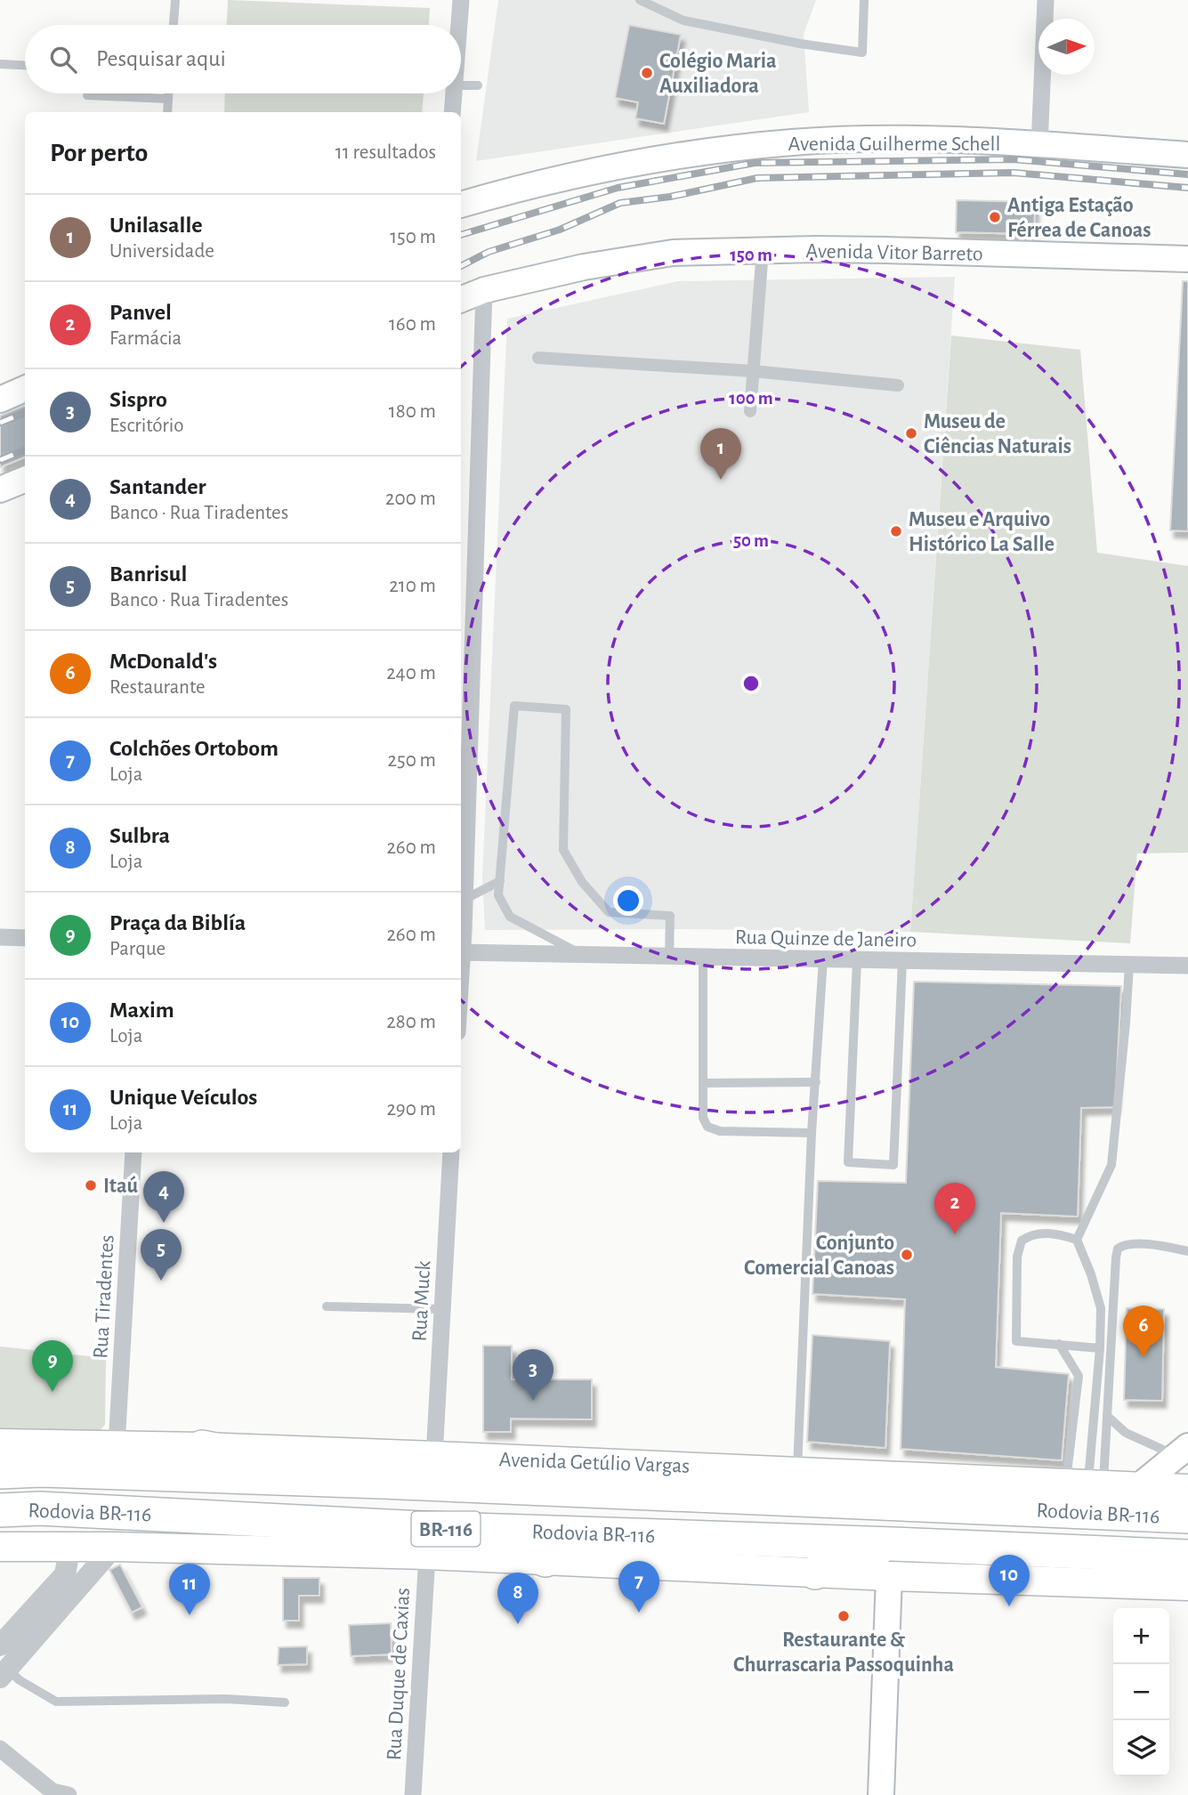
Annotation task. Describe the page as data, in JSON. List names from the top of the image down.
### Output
{
  "streets": {
    "highway": ["Rodovia BR-116", "BR-116"],
    "main road": ["Avenida Guilherme Schell", "Avenida Vitor Barreto", "Avenida Getúlio Vargas"],
    "street": [
      "Rua Quinze de Janeiro",
      "Rua Tiradentes",
      "Rua Muck",
      "Rua Duque de Caxias"
    ]
  },
  "crossings": [
    ["Rua Tiradentes", "Avenida Getúlio Vargas"],
    ["Rua Muck", "Avenida Getúlio Vargas"],
    ["Avenida Getúlio Vargas", "BR-116"],
    ["Rodovia BR-116", "BR-116"]
  ],
  "places": [
    "Colégio Maria Auxiliadora",
    "Antiga Estação Férrea de Canoas",
    "Museu de Ciências Naturais",
    "Museu e Arquivo Histórico La Salle",
    "Itaú",
    "Conjunto Comercial Canoas",
    "Restaurante & Churrascaria Passoquinha"
  ],
  "north": "right",
  "page": {
    "search": "Pesquisar aqui",
    "heading": ["Por perto", "11 resultados"],
    "list": [
      {
        "mark": "1",
        "name": "Unilasalle",
        "note": "Universidade",
        "value": "150 m"
      },
      {
        "mark": "2",
        "name": "Panvel",
        "note": "Farmácia",
        "value": "160 m"
      },
      {
        "mark": "3",
        "name": "Sispro",
        "note": "Escritório",
        "value": "180 m"
      },
      {
        "mark": "4",
        "name": "Santander",
        "note": "Banco · Rua Tiradentes",
        "value": "200 m"
      },
      {
        "mark": "5",
        "name": "Banrisul",
        "note": "Banco · Rua Tiradentes",
        "value": "210 m"
      },
      {
        "mark": "6",
        "name": "McDonald's",
        "note": "Restaurante",
        "value": "240 m"
      },
      {
        "mark": "7",
        "name": "Colchões Ortobom",
        "note": "Loja",
        "value": "250 m"
      },
      {
        "mark": "8",
        "name": "Sulbra",
        "note": "Loja",
        "value": "260 m"
      },
      {
        "mark": "9",
        "name": "Praça da Biblía",
        "note": "Parque",
        "value": "260 m"
      },
      {
        "mark": "10",
        "name": "Maxim",
        "note": "Loja",
        "value": "280 m"
      },
      {
        "mark": "11",
        "name": "Unique Veículos",
        "note": "Loja",
        "value": "290 m"
      }
    ],
    "pins": [
      "1",
      "4",
      "2",
      "5",
      "6",
      "9",
      "3",
      "10",
      "7",
      "11",
      "8"
    ],
    "map_buttons": ["+", "−"]
  },
  "rings": ["150 m", "100 m", "50 m"]
}
